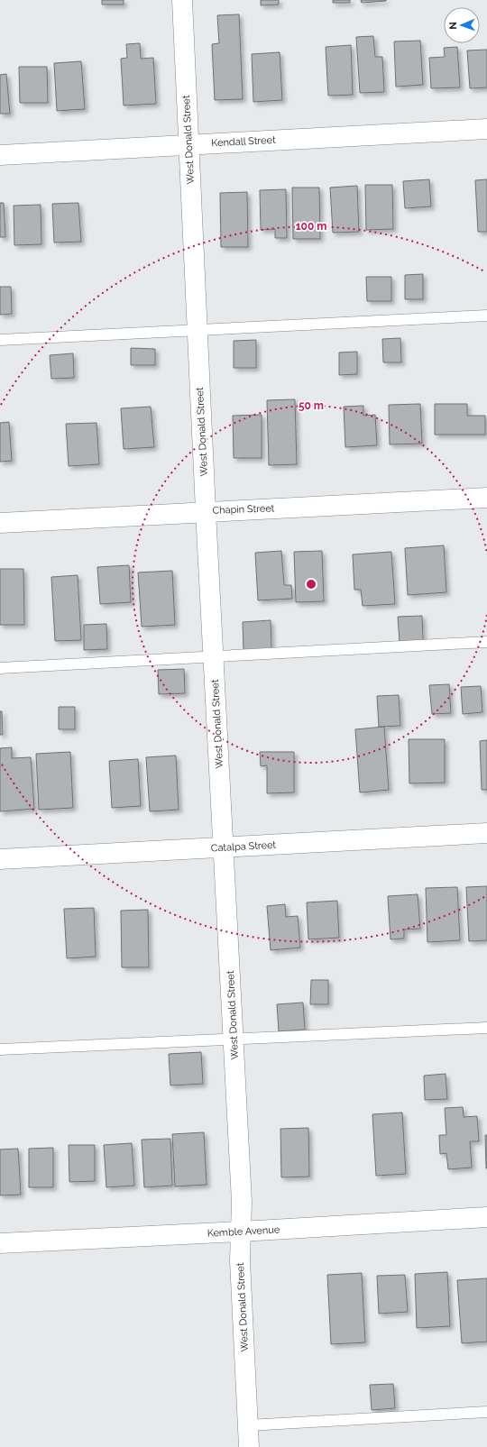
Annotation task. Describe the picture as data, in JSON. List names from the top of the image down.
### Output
{
  "streets": {
    "street": [
      "West Donald Street",
      "Kendall Street",
      "Chapin Street",
      "Catalpa Street",
      "Kemble Avenue"
    ]
  },
  "crossings": [
    ["West Donald Street", "Kendall Street"],
    ["West Donald Street", "Chapin Street"],
    ["West Donald Street", "Catalpa Street"],
    ["West Donald Street", "Kemble Avenue"]
  ],
  "north": "left",
  "rings": ["100 m", "50 m"]
}
